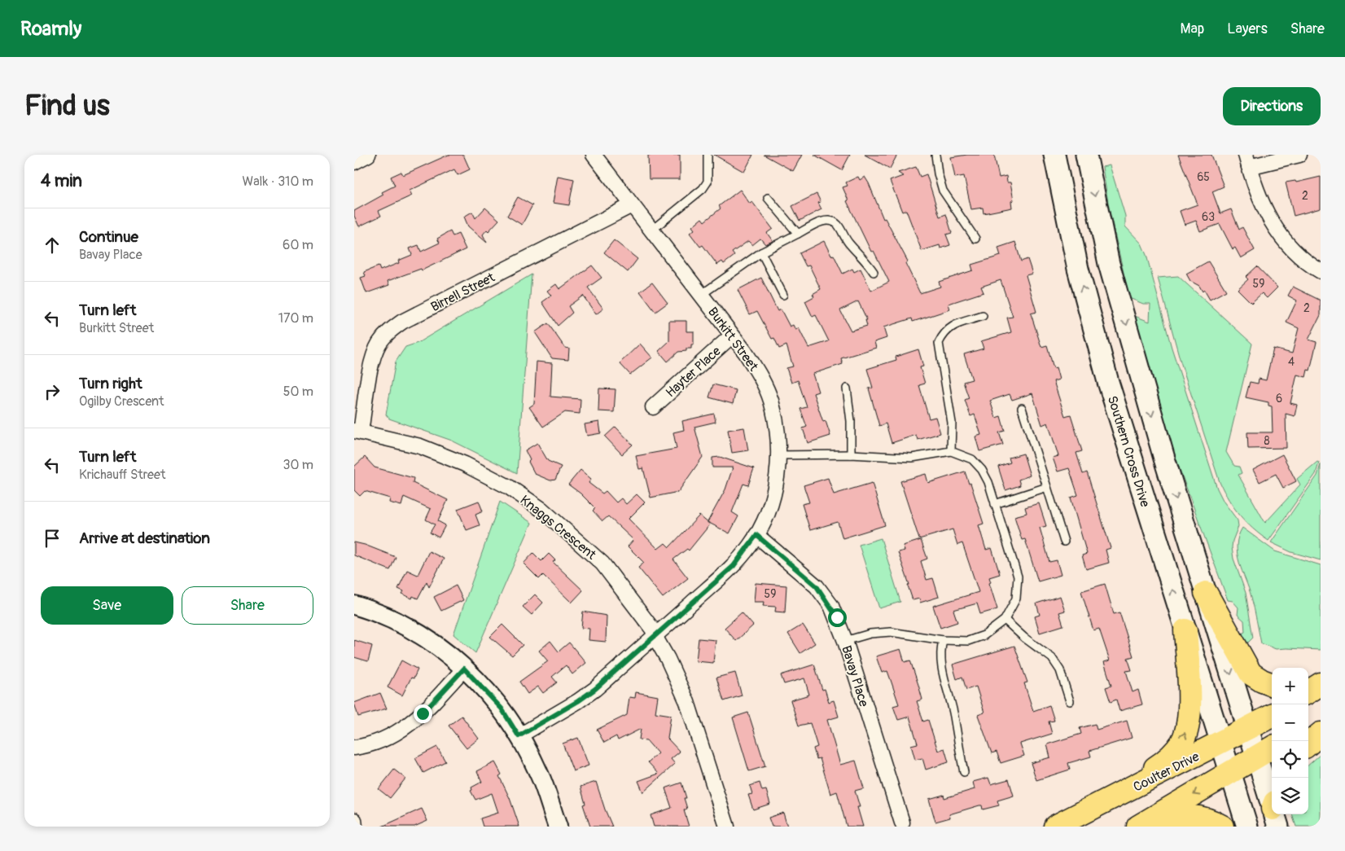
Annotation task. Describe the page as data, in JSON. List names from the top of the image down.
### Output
{
  "streets": {
    "main road": ["Southern Cross Drive", "Coulter Drive"],
    "street": [
      "Birrell Street",
      "Burkitt Street",
      "Hayter Place",
      "Knaggs Crescent",
      "Bavay Place"
    ]
  },
  "crossings": [
    ["Birrell Street", "Burkitt Street"],
    ["Birrell Street", "Knaggs Crescent"],
    ["Burkitt Street", "Hayter Place"],
    ["Burkitt Street", "Knaggs Crescent"],
    ["Burkitt Street", "Bavay Place"],
    ["Southern Cross Drive", "Coulter Drive"]
  ],
  "house_numbers": [
    "65",
    "2",
    "63",
    "59",
    "2",
    "4",
    "6",
    "8",
    "59"
  ],
  "page": {
    "header": "Roamly",
    "nav": ["Map", "Layers", "Share"],
    "buttons": [
      "Directions",
      ["Save", "Share"]
    ],
    "title": "Find us",
    "heading": ["4 min", "Walk · 310 m"],
    "list": [
      ["Continue", "Bavay Place", "60 m"],
      ["Turn left", "Burkitt Street", "170 m"],
      ["Turn right", "Ogilby Crescent", "50 m"],
      ["Turn left", "Krichauff Street", "30 m"],
      "Arrive at destination"
    ],
    "map_buttons": ["+", "−"]
  }
}
